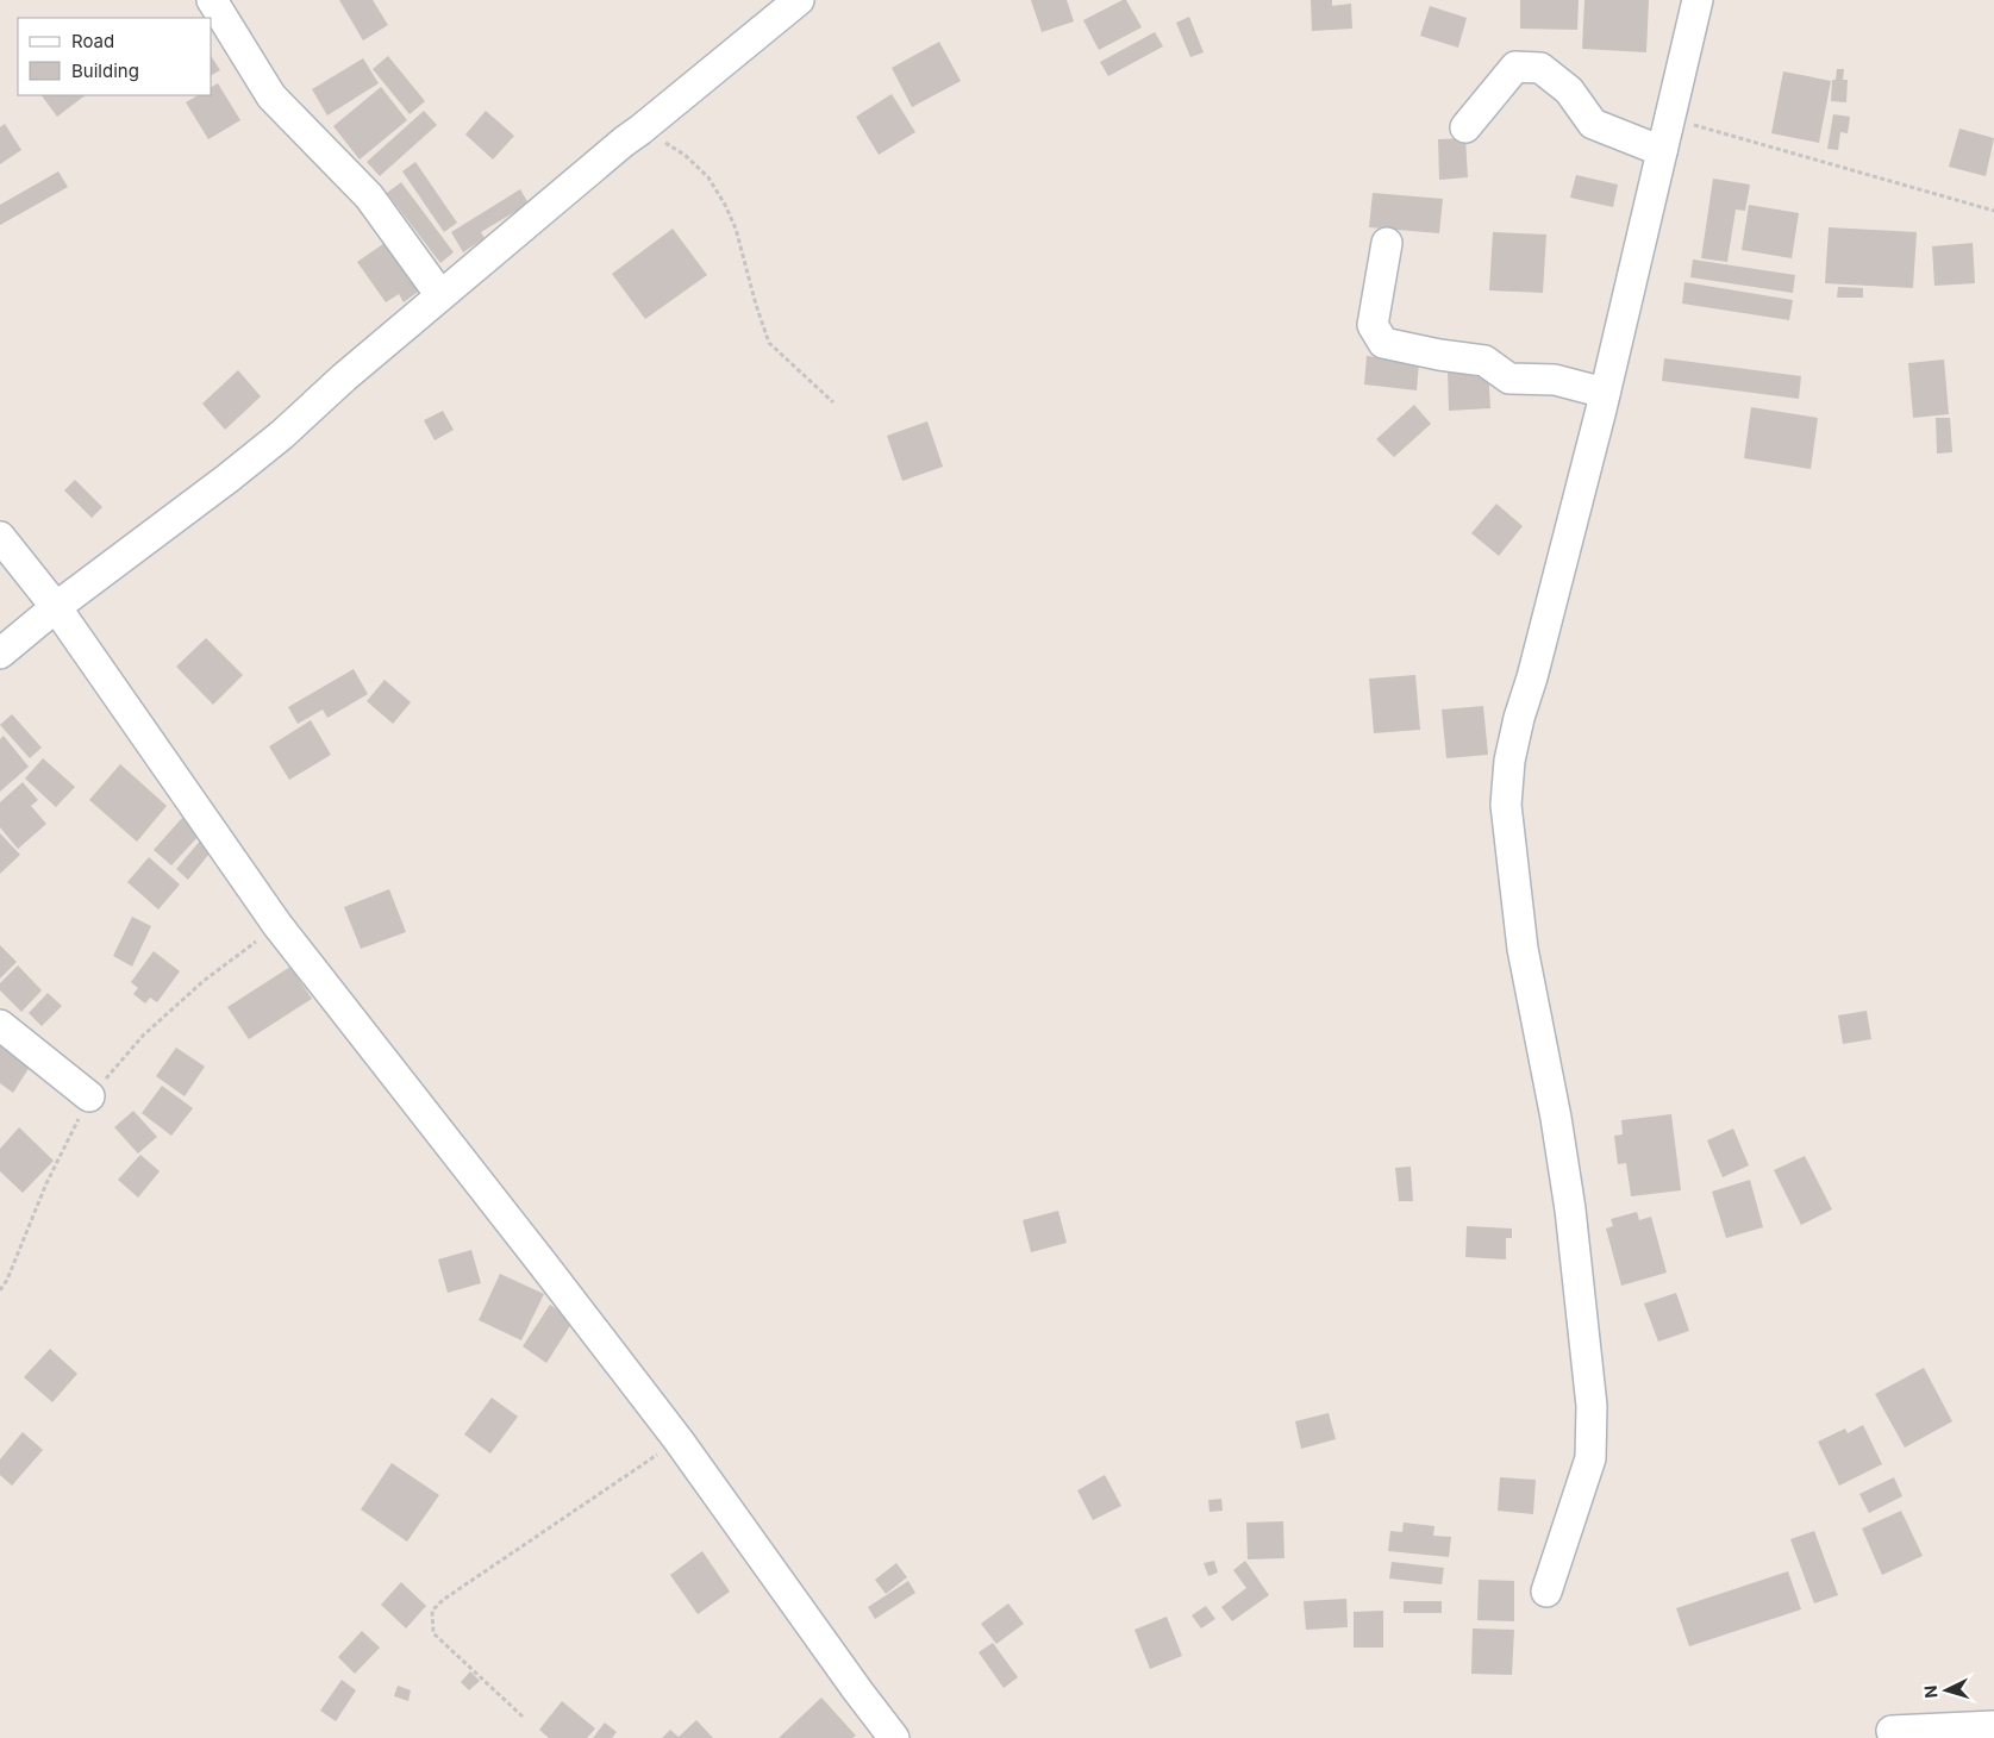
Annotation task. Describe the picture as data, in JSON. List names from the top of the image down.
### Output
{
  "legend": ["Road", "Building"],
  "north": "left"
}
